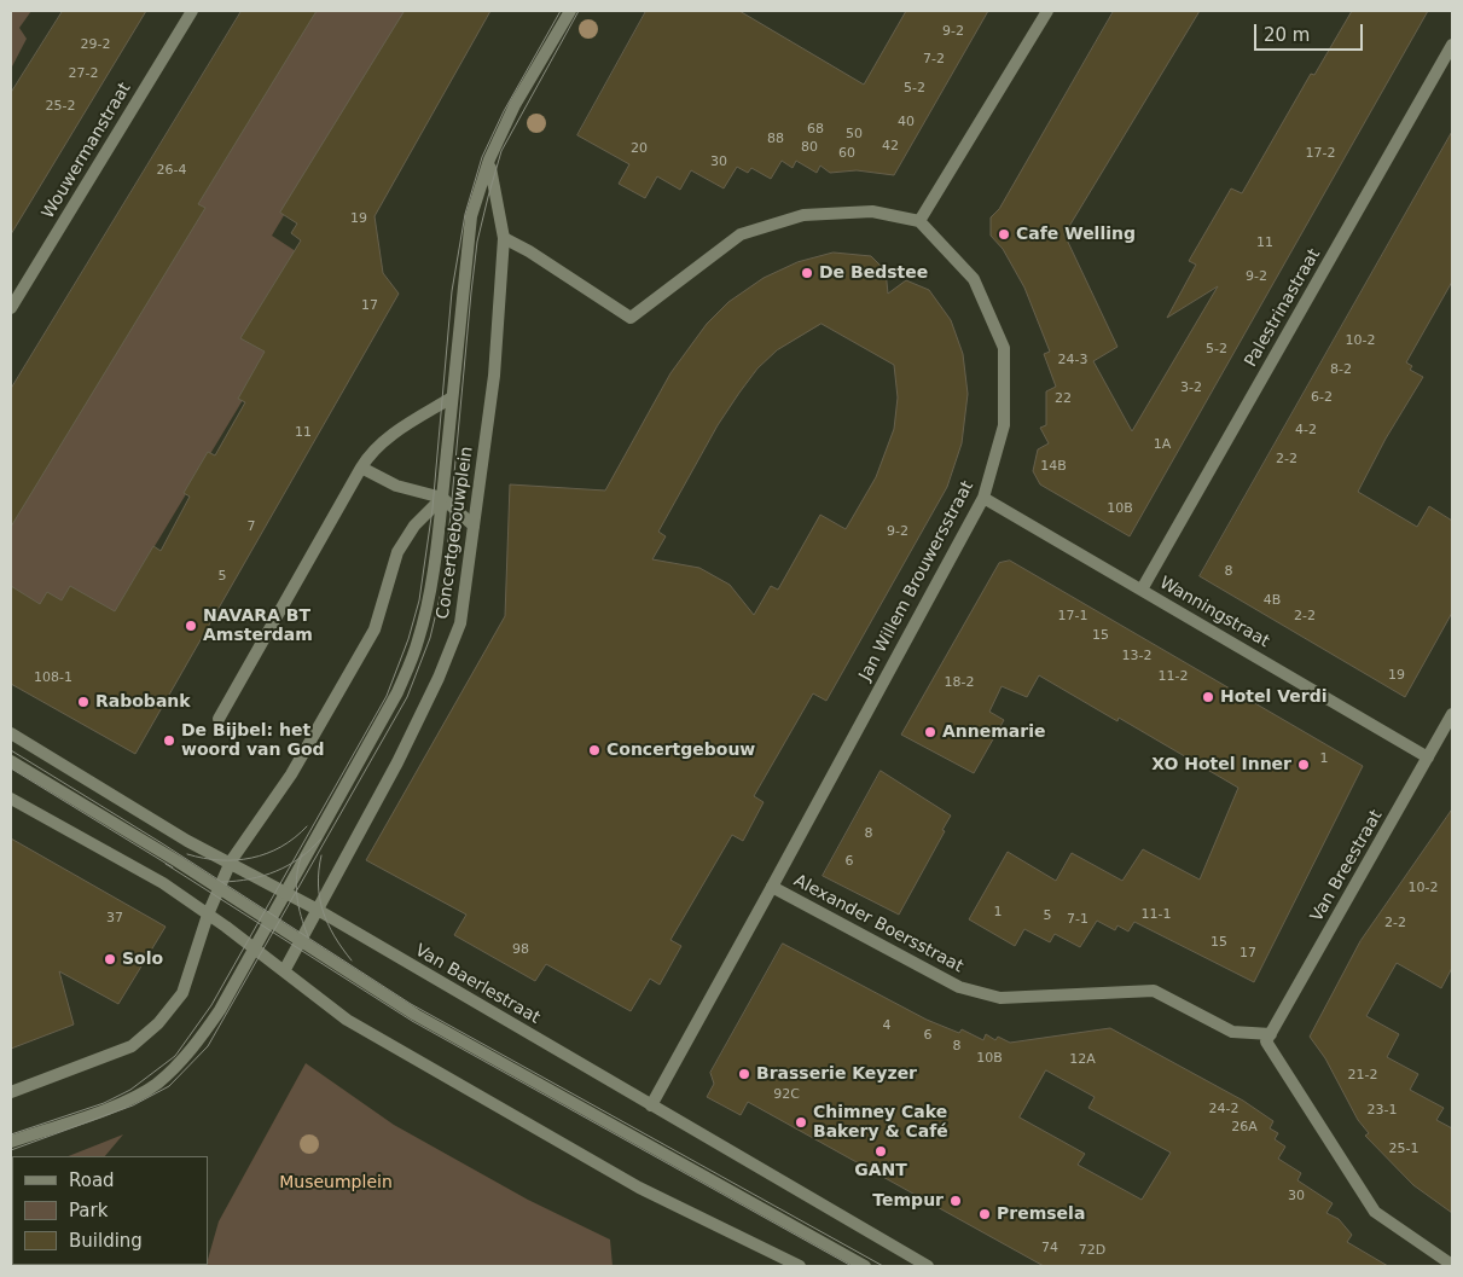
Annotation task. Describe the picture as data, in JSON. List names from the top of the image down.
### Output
{
  "streets": {
    "street": [
      "Wouwermanstraat",
      "Palestrinastraat",
      "Concertgebouwplein",
      "Jan Willem Brouwersstraat",
      "Wanningstraat",
      "Van Breestraat",
      "Alexander Boersstraat",
      "Van Baerlestraat"
    ]
  },
  "crossings": [
    ["Palestrinastraat", "Wanningstraat"],
    ["Concertgebouwplein", "Van Baerlestraat"],
    ["Jan Willem Brouwersstraat", "Wanningstraat"],
    ["Jan Willem Brouwersstraat", "Alexander Boersstraat"],
    ["Jan Willem Brouwersstraat", "Van Baerlestraat"],
    ["Wanningstraat", "Van Breestraat"],
    ["Van Breestraat", "Alexander Boersstraat"]
  ],
  "parks": ["Museumplein"],
  "places": [
    "Cafe Welling",
    "De Bedstee",
    "NAVARA BT Amsterdam",
    "Hotel Verdi",
    "Rabobank",
    "Annemarie",
    "De Bijbel: het woord van God",
    "Concertgebouw",
    "XO Hotel Inner",
    "Solo",
    "Brasserie Keyzer",
    "Chimney Cake Bakery & Café",
    "GANT",
    "Tempur",
    "Premsela"
  ],
  "house_numbers": [
    "9-2",
    "29-2",
    "7-2",
    "27-2",
    "5-2",
    "25-2",
    "40",
    "68",
    "50",
    "88",
    "42",
    "80",
    "20",
    "60",
    "17-2",
    "30",
    "26-4",
    "19",
    "11",
    "9-2",
    "17",
    "10-2",
    "5-2",
    "24-3",
    "8-2",
    "3-2",
    "6-2",
    "22",
    "4-2",
    "11",
    "1A",
    "2-2",
    "14B",
    "10B",
    "7",
    "9-2",
    "8",
    "5",
    "4B",
    "17-1",
    "2-2",
    "15",
    "13-2",
    "19",
    "11-2",
    "108-1",
    "18-2",
    "1",
    "8",
    "6",
    "10-2",
    "1",
    "11-1",
    "5",
    "37",
    "7-1",
    "2-2",
    "15",
    "98",
    "17",
    "4",
    "6",
    "8",
    "10B",
    "12A",
    "21-2",
    "92C",
    "24-2",
    "23-1",
    "26A",
    "25-1",
    "30",
    "74",
    "72D"
  ],
  "legend": ["Road", "Park", "Building"],
  "scale_bar": "20 m"
}
